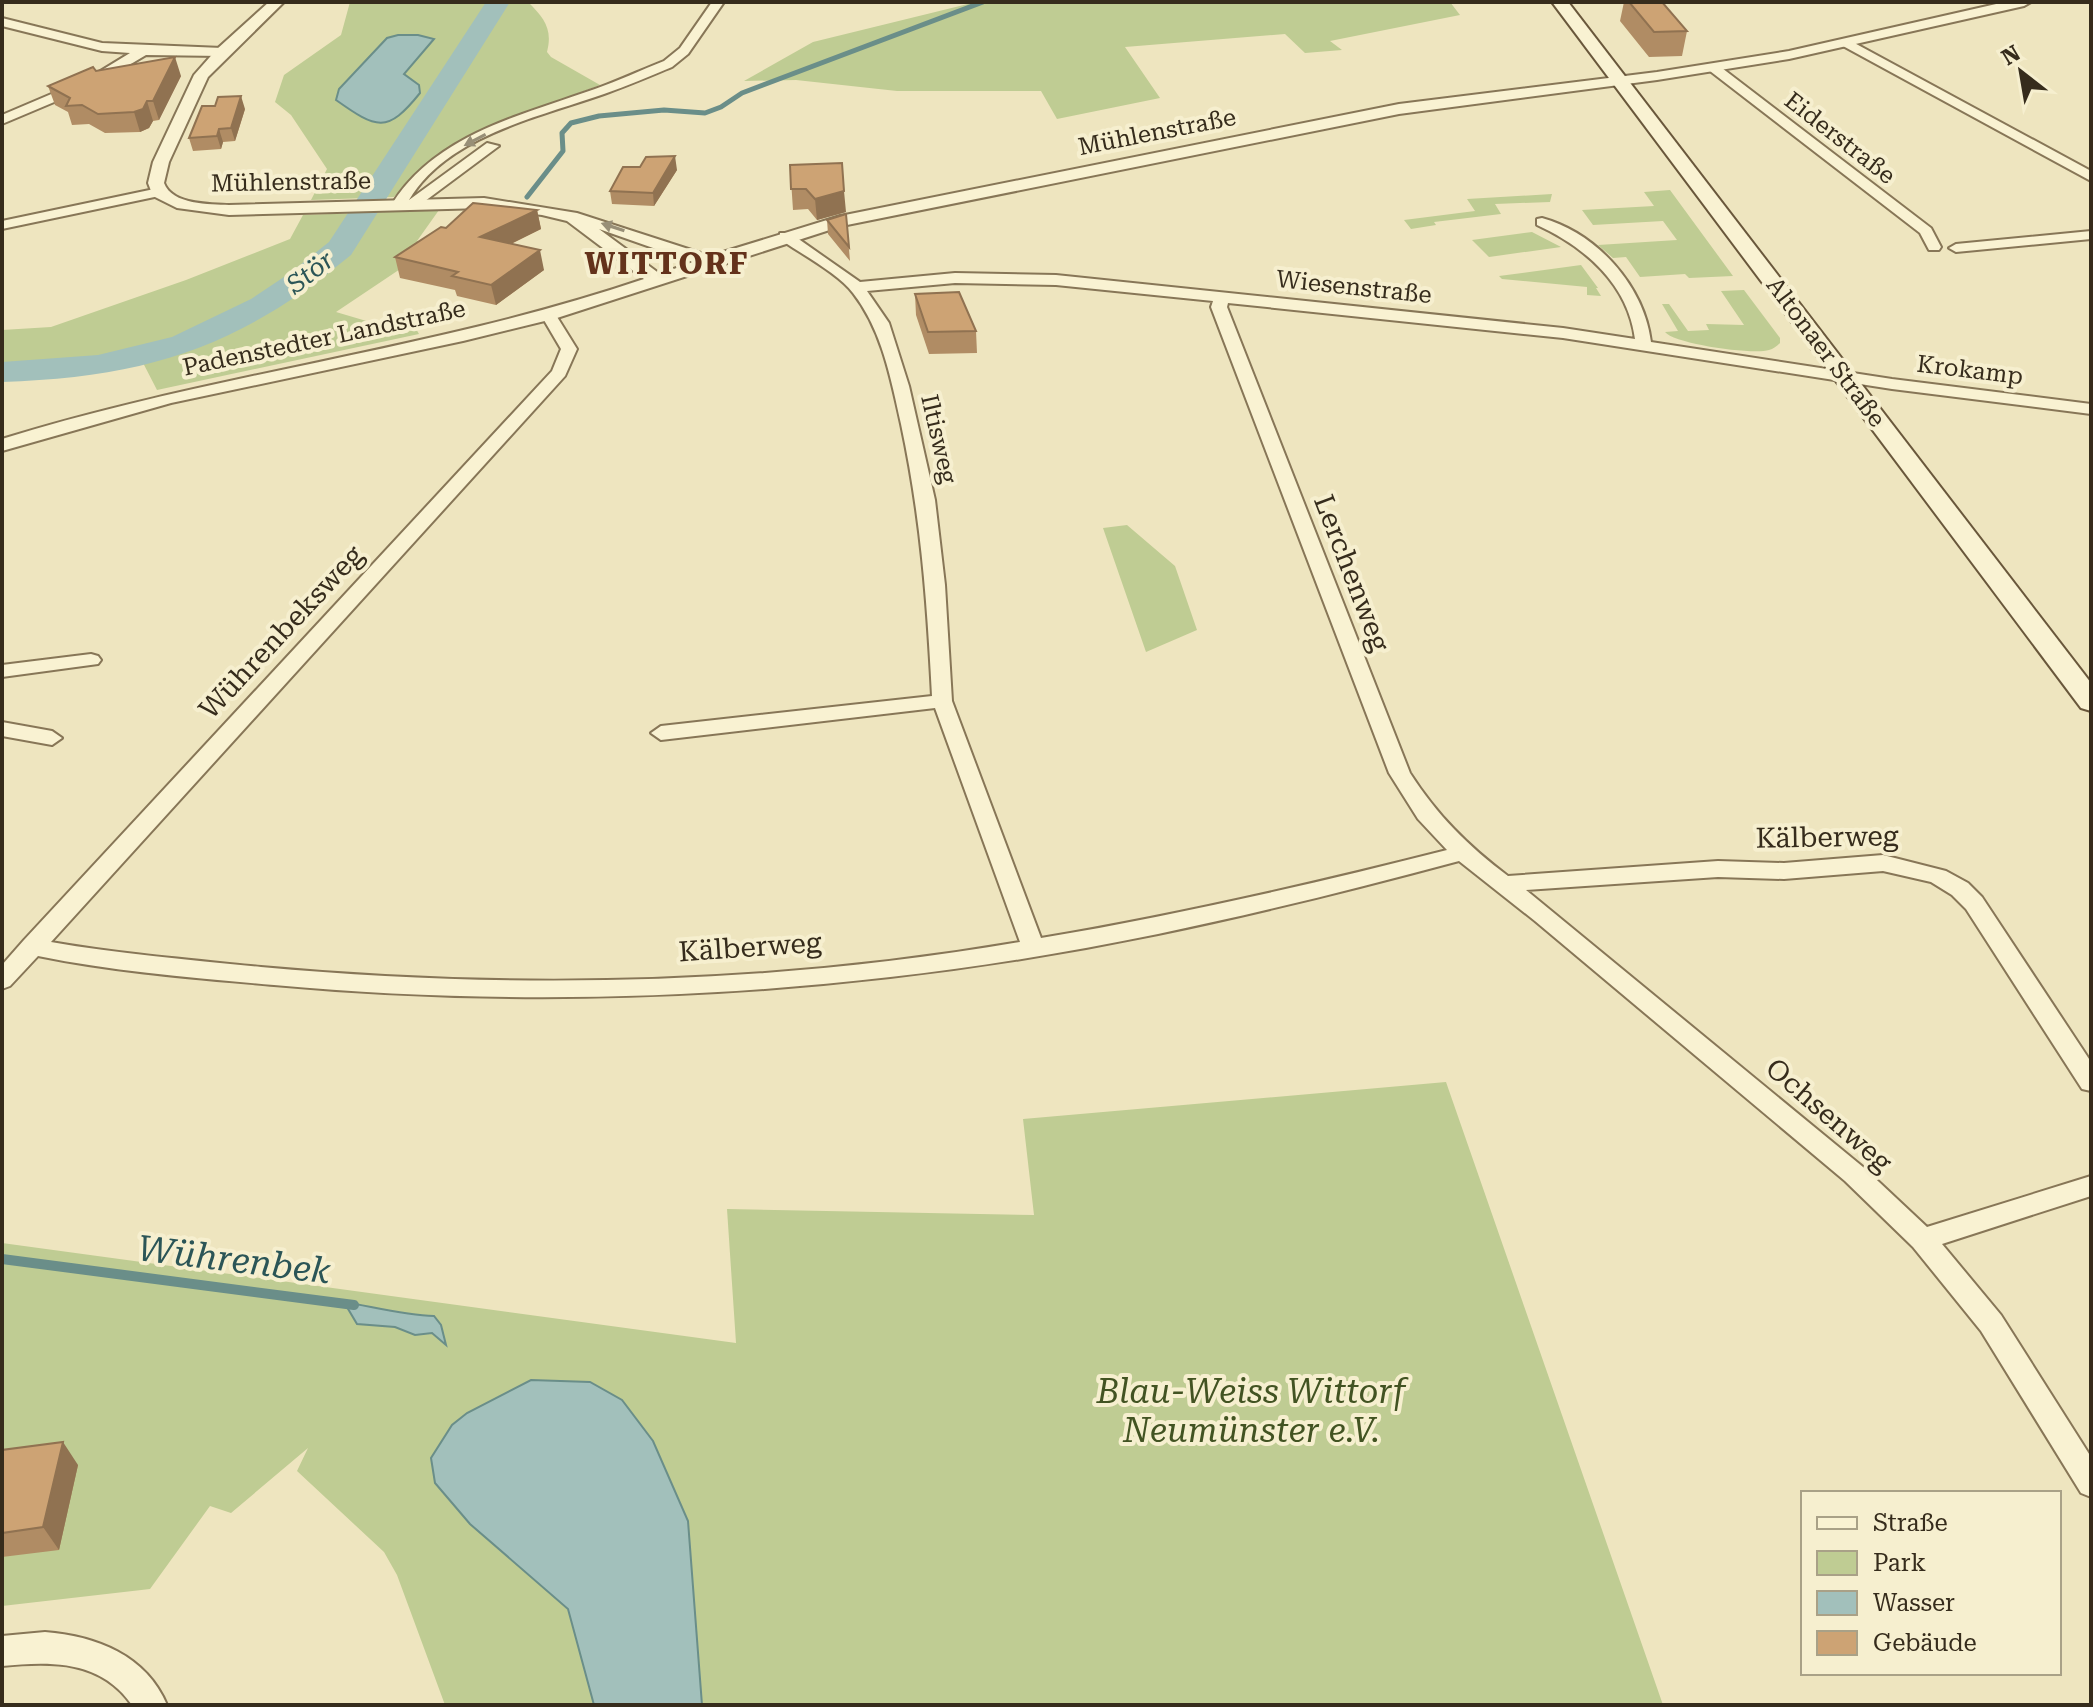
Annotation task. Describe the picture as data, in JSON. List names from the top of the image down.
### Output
{
  "streets": {
    "main road": ["Altonaer Straße"],
    "street": [
      "Mühlenstraße",
      "Eiderstraße",
      "Wiesenstraße",
      "Padenstedter Landstraße",
      "Krokamp",
      "Iltisweg",
      "Lerchenweg",
      "Wührenbeksweg",
      "Kälberweg",
      "Ochsenweg"
    ]
  },
  "crossings": [
    ["Mühlenstraße", "Eiderstraße"],
    ["Mühlenstraße", "Padenstedter Landstraße"],
    ["Mühlenstraße", "Altonaer Straße"],
    ["Mühlenstraße", "Iltisweg"],
    ["Wiesenstraße", "Altonaer Straße"],
    ["Wiesenstraße", "Krokamp"],
    ["Wiesenstraße", "Iltisweg"],
    ["Wiesenstraße", "Lerchenweg"],
    ["Padenstedter Landstraße", "Wührenbeksweg"],
    ["Altonaer Straße", "Krokamp"],
    ["Iltisweg", "Kälberweg"],
    ["Lerchenweg", "Kälberweg"],
    ["Lerchenweg", "Ochsenweg"],
    ["Wührenbeksweg", "Kälberweg"],
    ["Kälberweg", "Ochsenweg"]
  ],
  "districts": ["WITTORF"],
  "water": ["Stör", "Wührenbek"],
  "parks": ["Blau-Weiss Wittorf Neumünster e.V."],
  "legend": [
    "Straße",
    "Park",
    "Wasser",
    "Gebäude"
  ],
  "north": "top left"
}
